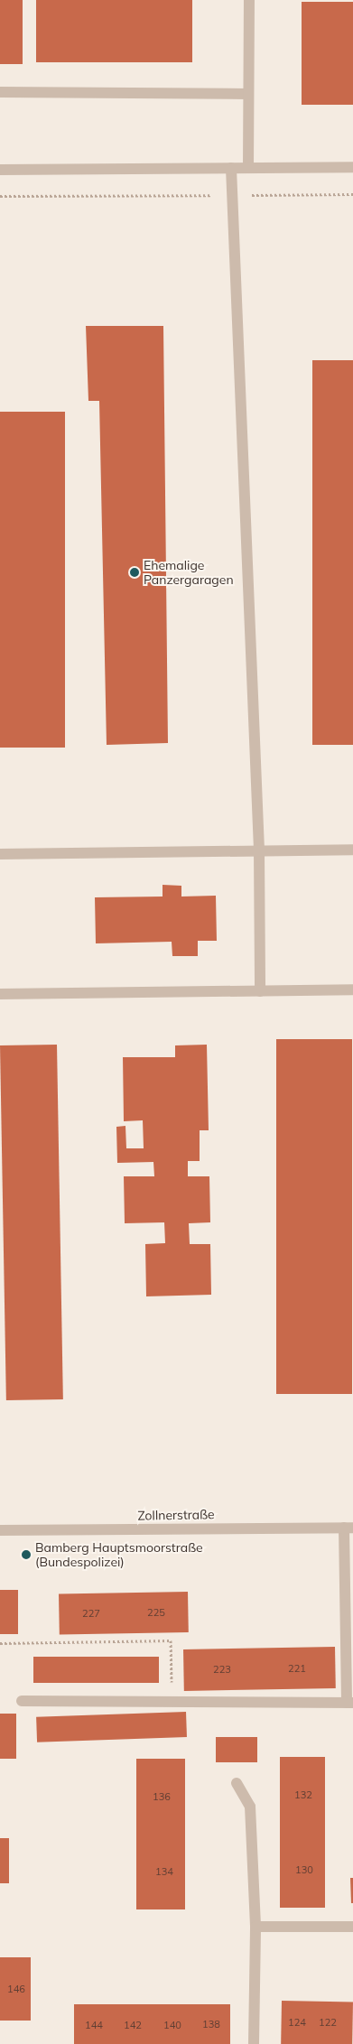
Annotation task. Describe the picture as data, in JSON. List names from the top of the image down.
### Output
{
  "streets": {
    "street": ["Zollnerstraße"]
  },
  "places": ["Ehemalige Panzergaragen", "Bamberg Hauptsmoorstraße (Bundespolizei)"],
  "house_numbers": [
    "225",
    "227",
    "221",
    "223",
    "132",
    "136",
    "130",
    "134",
    "146",
    "124",
    "122",
    "138",
    "144",
    "142",
    "140"
  ]
}
